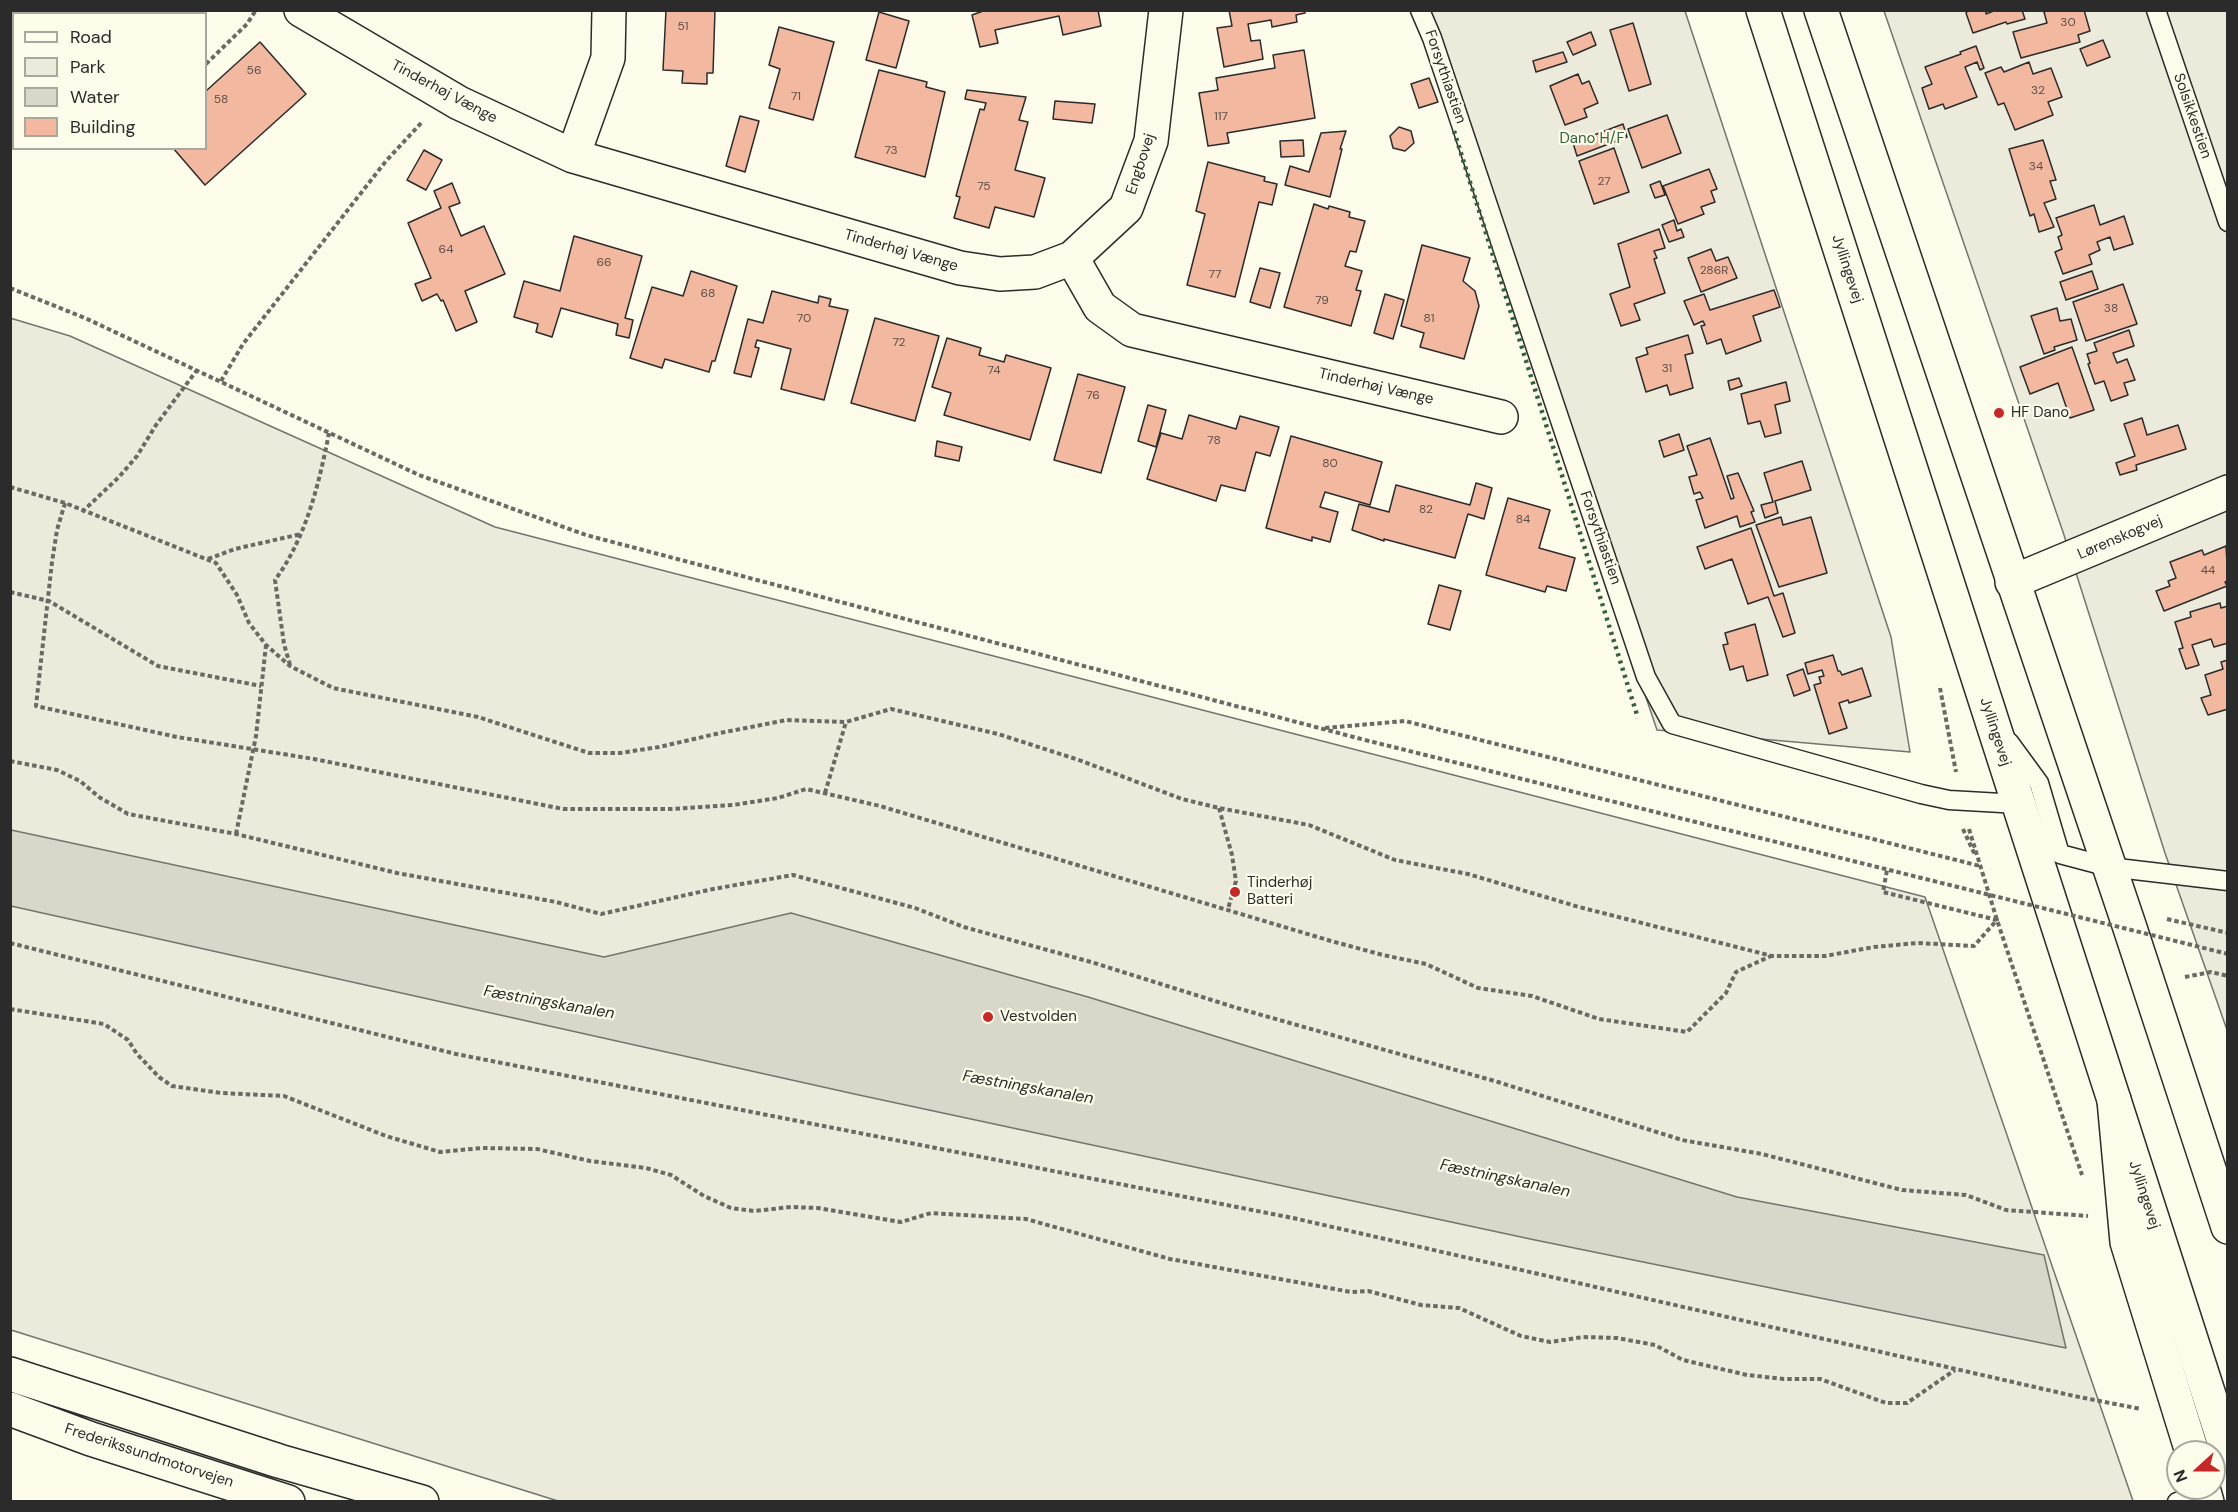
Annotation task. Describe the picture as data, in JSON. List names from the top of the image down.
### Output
{
  "streets": {
    "main road": [
      "Tinderhøj Vænge",
      "Engbovej",
      "Jyllingevej",
      "Lørenskogvej",
      "Frederikssundmotorvejen"
    ],
    "lane": ["Forsythiastien", "Solsikkestien"]
  },
  "crossings": [
    ["Forsythiastien", "Jyllingevej"],
    ["Tinderhøj Vænge", "Engbovej"]
  ],
  "water": ["Fæstningskanalen"],
  "parks": ["Dano H/F"],
  "places": ["HF Dano", "Tinderhøj Batteri", "Vestvolden"],
  "house_numbers": [
    "30",
    "51",
    "56",
    "32",
    "71",
    "58",
    "117",
    "73",
    "34",
    "27",
    "75",
    "64",
    "66",
    "286R",
    "77",
    "68",
    "79",
    "38",
    "70",
    "81",
    "72",
    "31",
    "74",
    "76",
    "78",
    "80",
    "82",
    "84",
    "44"
  ],
  "legend": [
    "Road",
    "Park",
    "Water",
    "Building"
  ],
  "north": "left"
}
